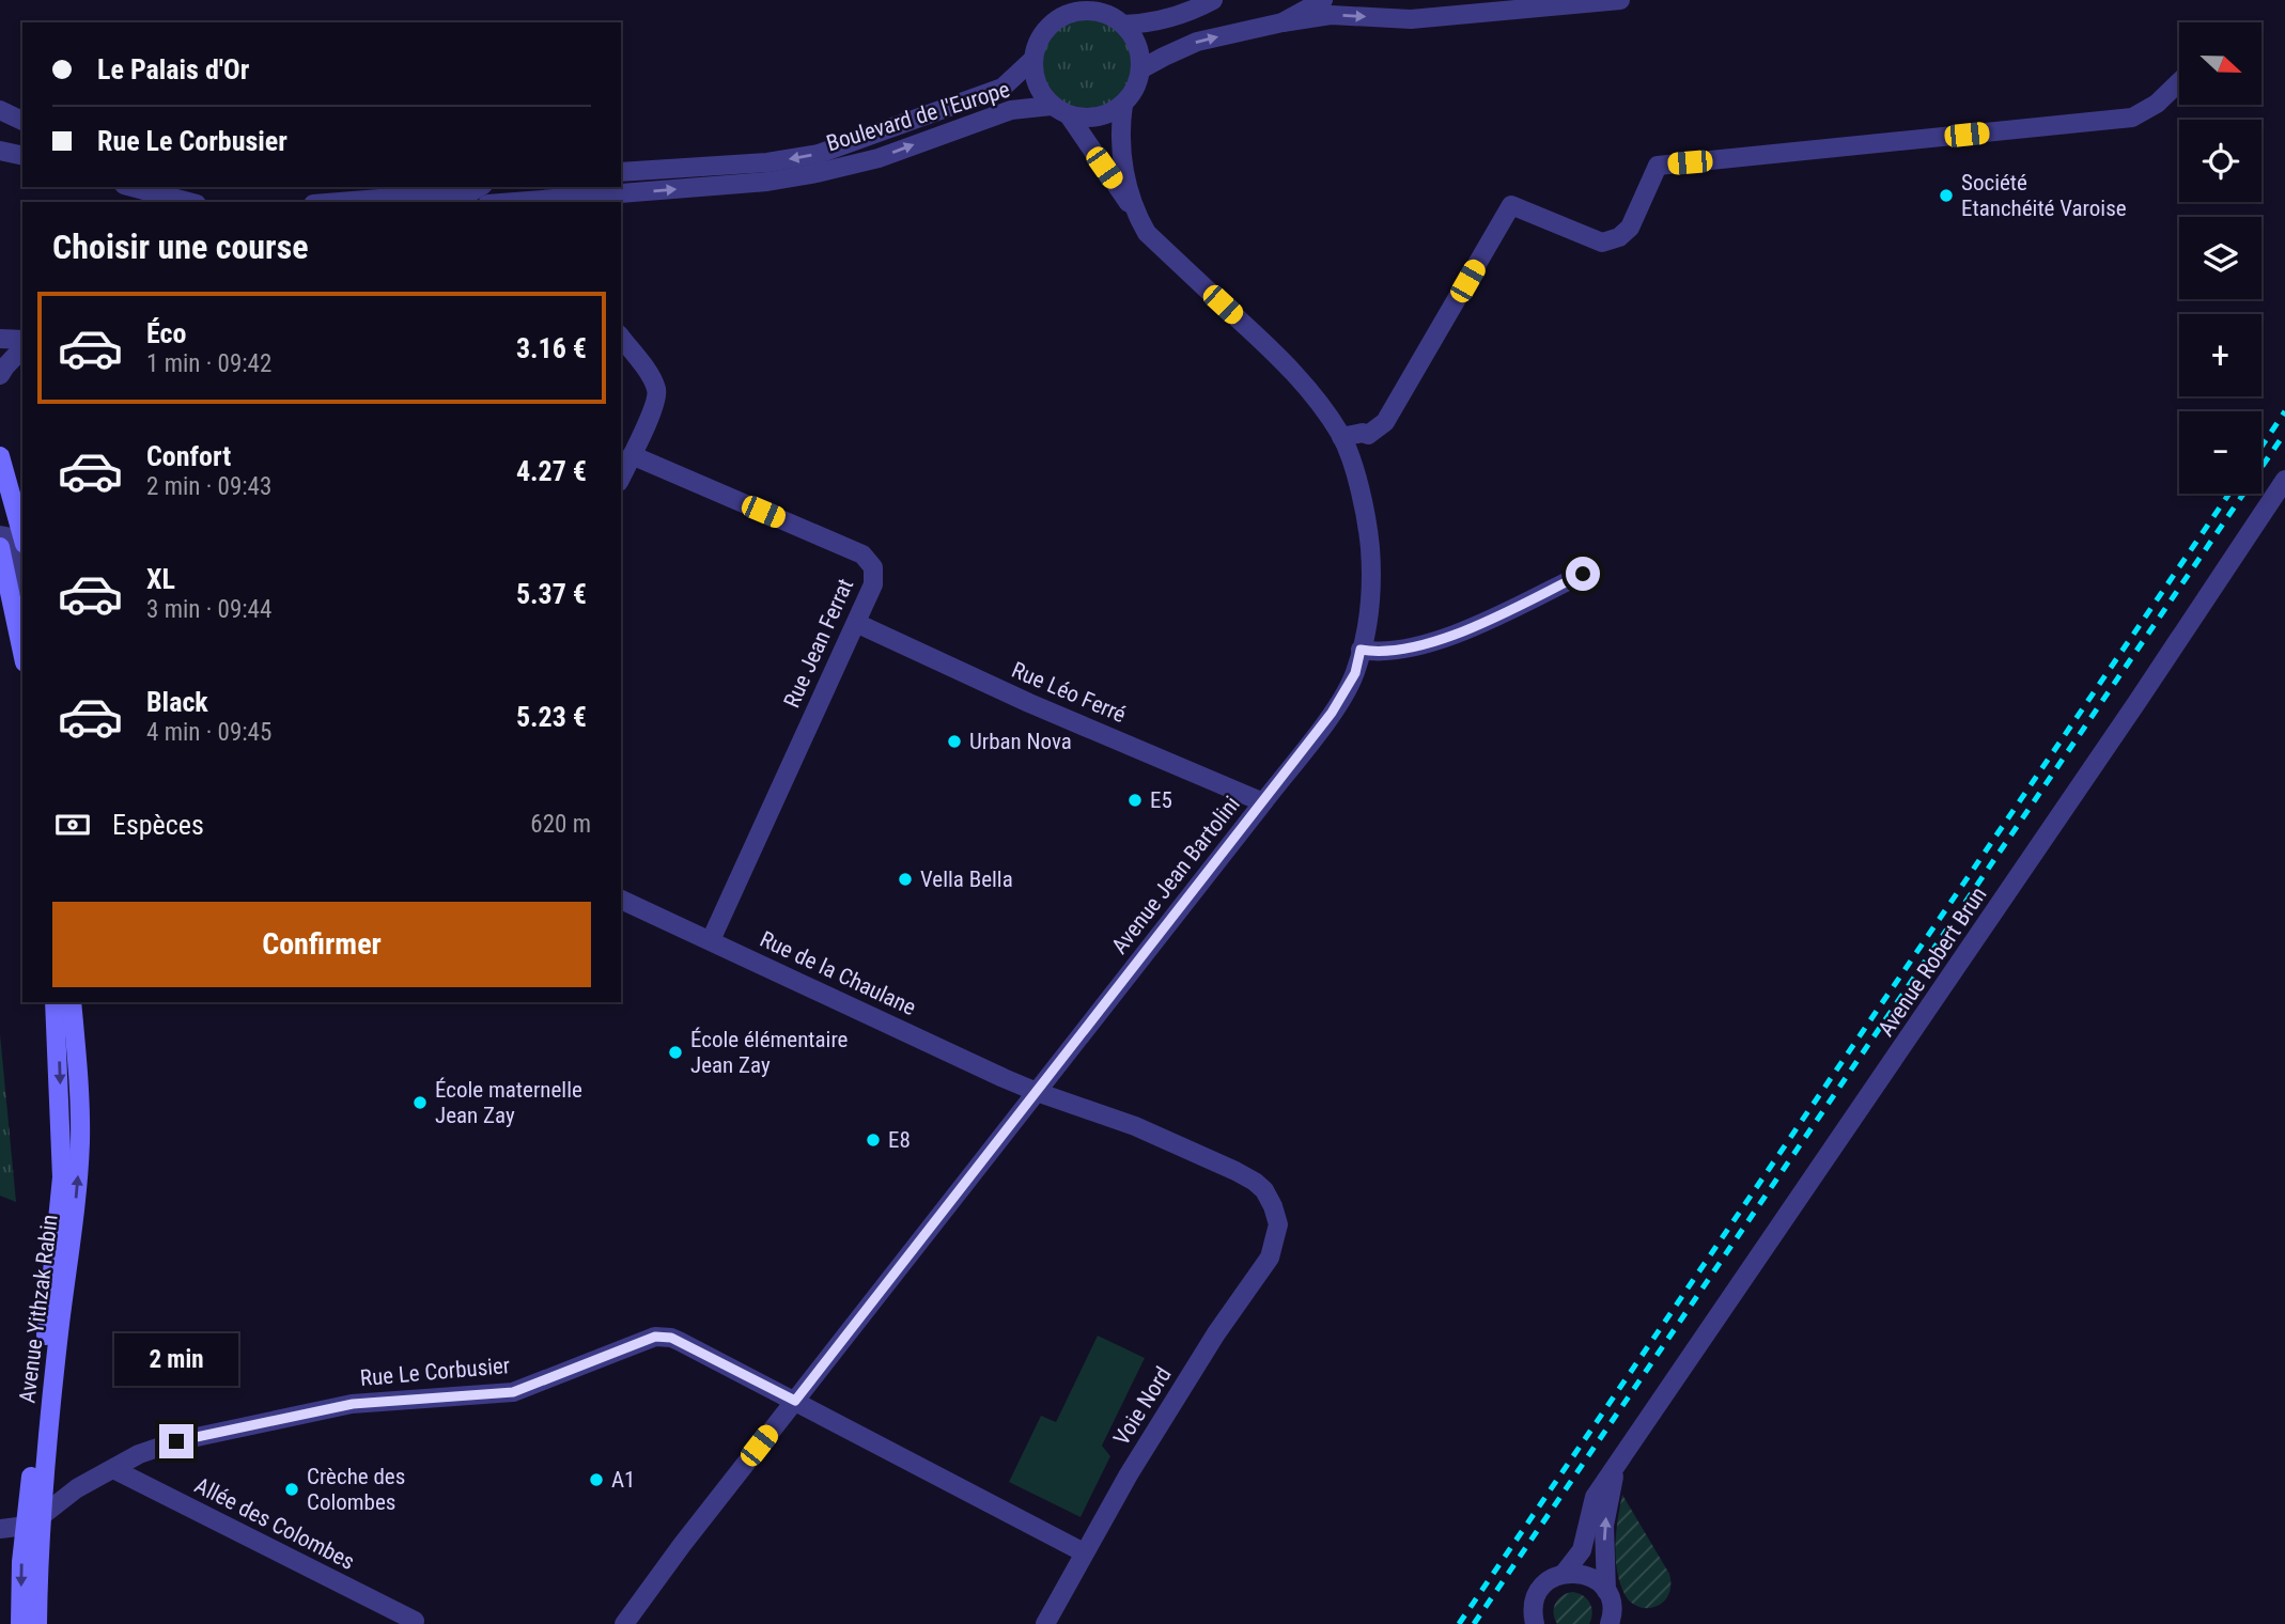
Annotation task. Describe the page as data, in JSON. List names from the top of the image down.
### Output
{
  "streets": {
    "main road": ["Avenue Yithzak Rabin"],
    "street": [
      "Boulevard de l'Europe",
      "Rue Jean Ferrat",
      "Rue Léo Ferré",
      "Avenue Jean Bartolini",
      "Avenue Robert Brun",
      "Rue de la Chaulane",
      "Rue Le Corbusier",
      "Voie Nord",
      "Allée des Colombes"
    ]
  },
  "crossings": [
    ["Boulevard de l'Europe", "Avenue Jean Bartolini"],
    ["Rue Jean Ferrat", "Rue Léo Ferré"],
    ["Rue Jean Ferrat", "Rue de la Chaulane"],
    ["Rue Léo Ferré", "Avenue Jean Bartolini"],
    ["Avenue Jean Bartolini", "Rue de la Chaulane"],
    ["Avenue Jean Bartolini", "Rue Le Corbusier"],
    ["Rue de la Chaulane", "Voie Nord"],
    ["Avenue Yithzak Rabin", "Rue Le Corbusier"],
    ["Rue Le Corbusier", "Voie Nord"],
    ["Rue Le Corbusier", "Allée des Colombes"]
  ],
  "places": [
    "Société Etanchéité Varoise",
    "Urban Nova",
    "E5",
    "Vella Bella",
    "École élémentaire Jean Zay",
    "École maternelle Jean Zay",
    "E8",
    "A1",
    "Crèche des Colombes"
  ],
  "north": "right",
  "page": {
    "map_buttons": ["+", "−"],
    "banner": ["Le Palais d'Or", "Rue Le Corbusier"],
    "heading": "Choisir une course",
    "list": [
      {
        "name": "Éco",
        "note": "1 min · 09:42",
        "value": "3.16 €"
      },
      {
        "name": "Confort",
        "note": "2 min · 09:43",
        "value": "4.27 €"
      },
      {
        "name": "XL",
        "note": "3 min · 09:44",
        "value": "5.37 €"
      },
      {
        "name": "Black",
        "note": "4 min · 09:45",
        "value": "5.23 €"
      }
    ],
    "pay": ["Espèces", "620 m"],
    "buttons": "Confirmer",
    "bubble": "2 min"
  }
}
